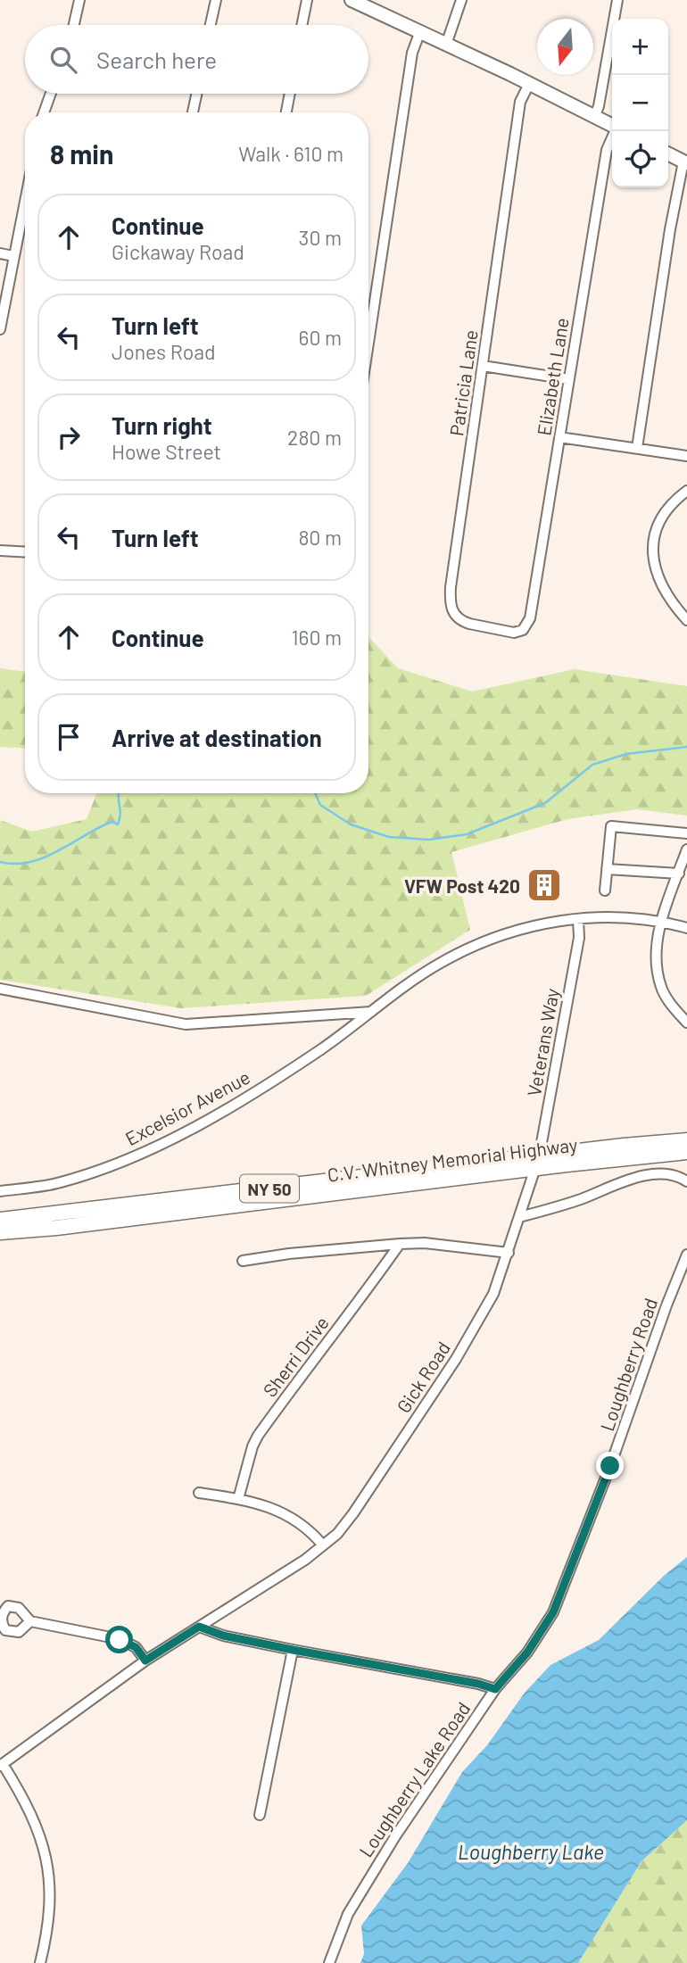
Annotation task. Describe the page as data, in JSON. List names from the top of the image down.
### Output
{
  "streets": {
    "highway": ["C.V. Whitney Memorial Highway", "NY 50"],
    "street": [
      "Elizabeth Lane",
      "Patricia Lane",
      "Veterans Way",
      "Excelsior Avenue",
      "Sherri Drive",
      "Loughberry Road",
      "Gick Road",
      "Loughberry Lake Road"
    ]
  },
  "crossings": [
    ["Elizabeth Lane", "Patricia Lane"],
    ["Veterans Way", "Excelsior Avenue"],
    ["Veterans Way", "C.V. Whitney Memorial Highway"],
    ["Veterans Way", "Gick Road"],
    ["C.V. Whitney Memorial Highway", "Gick Road"],
    ["Loughberry Road", "Loughberry Lake Road"]
  ],
  "water": ["Loughberry Lake"],
  "places": {
    "building": ["VFW Post 420"]
  },
  "north": "bottom",
  "page": {
    "map_buttons": ["+", "−"],
    "search": "Search here",
    "heading": ["8 min", "Walk · 610 m"],
    "list": [
      ["Continue", "Gickaway Road", "30 m"],
      ["Turn left", "Jones Road", "60 m"],
      ["Turn right", "Howe Street", "280 m"],
      ["Turn left", "80 m"],
      ["Continue", "160 m"],
      "Arrive at destination"
    ]
  }
}
